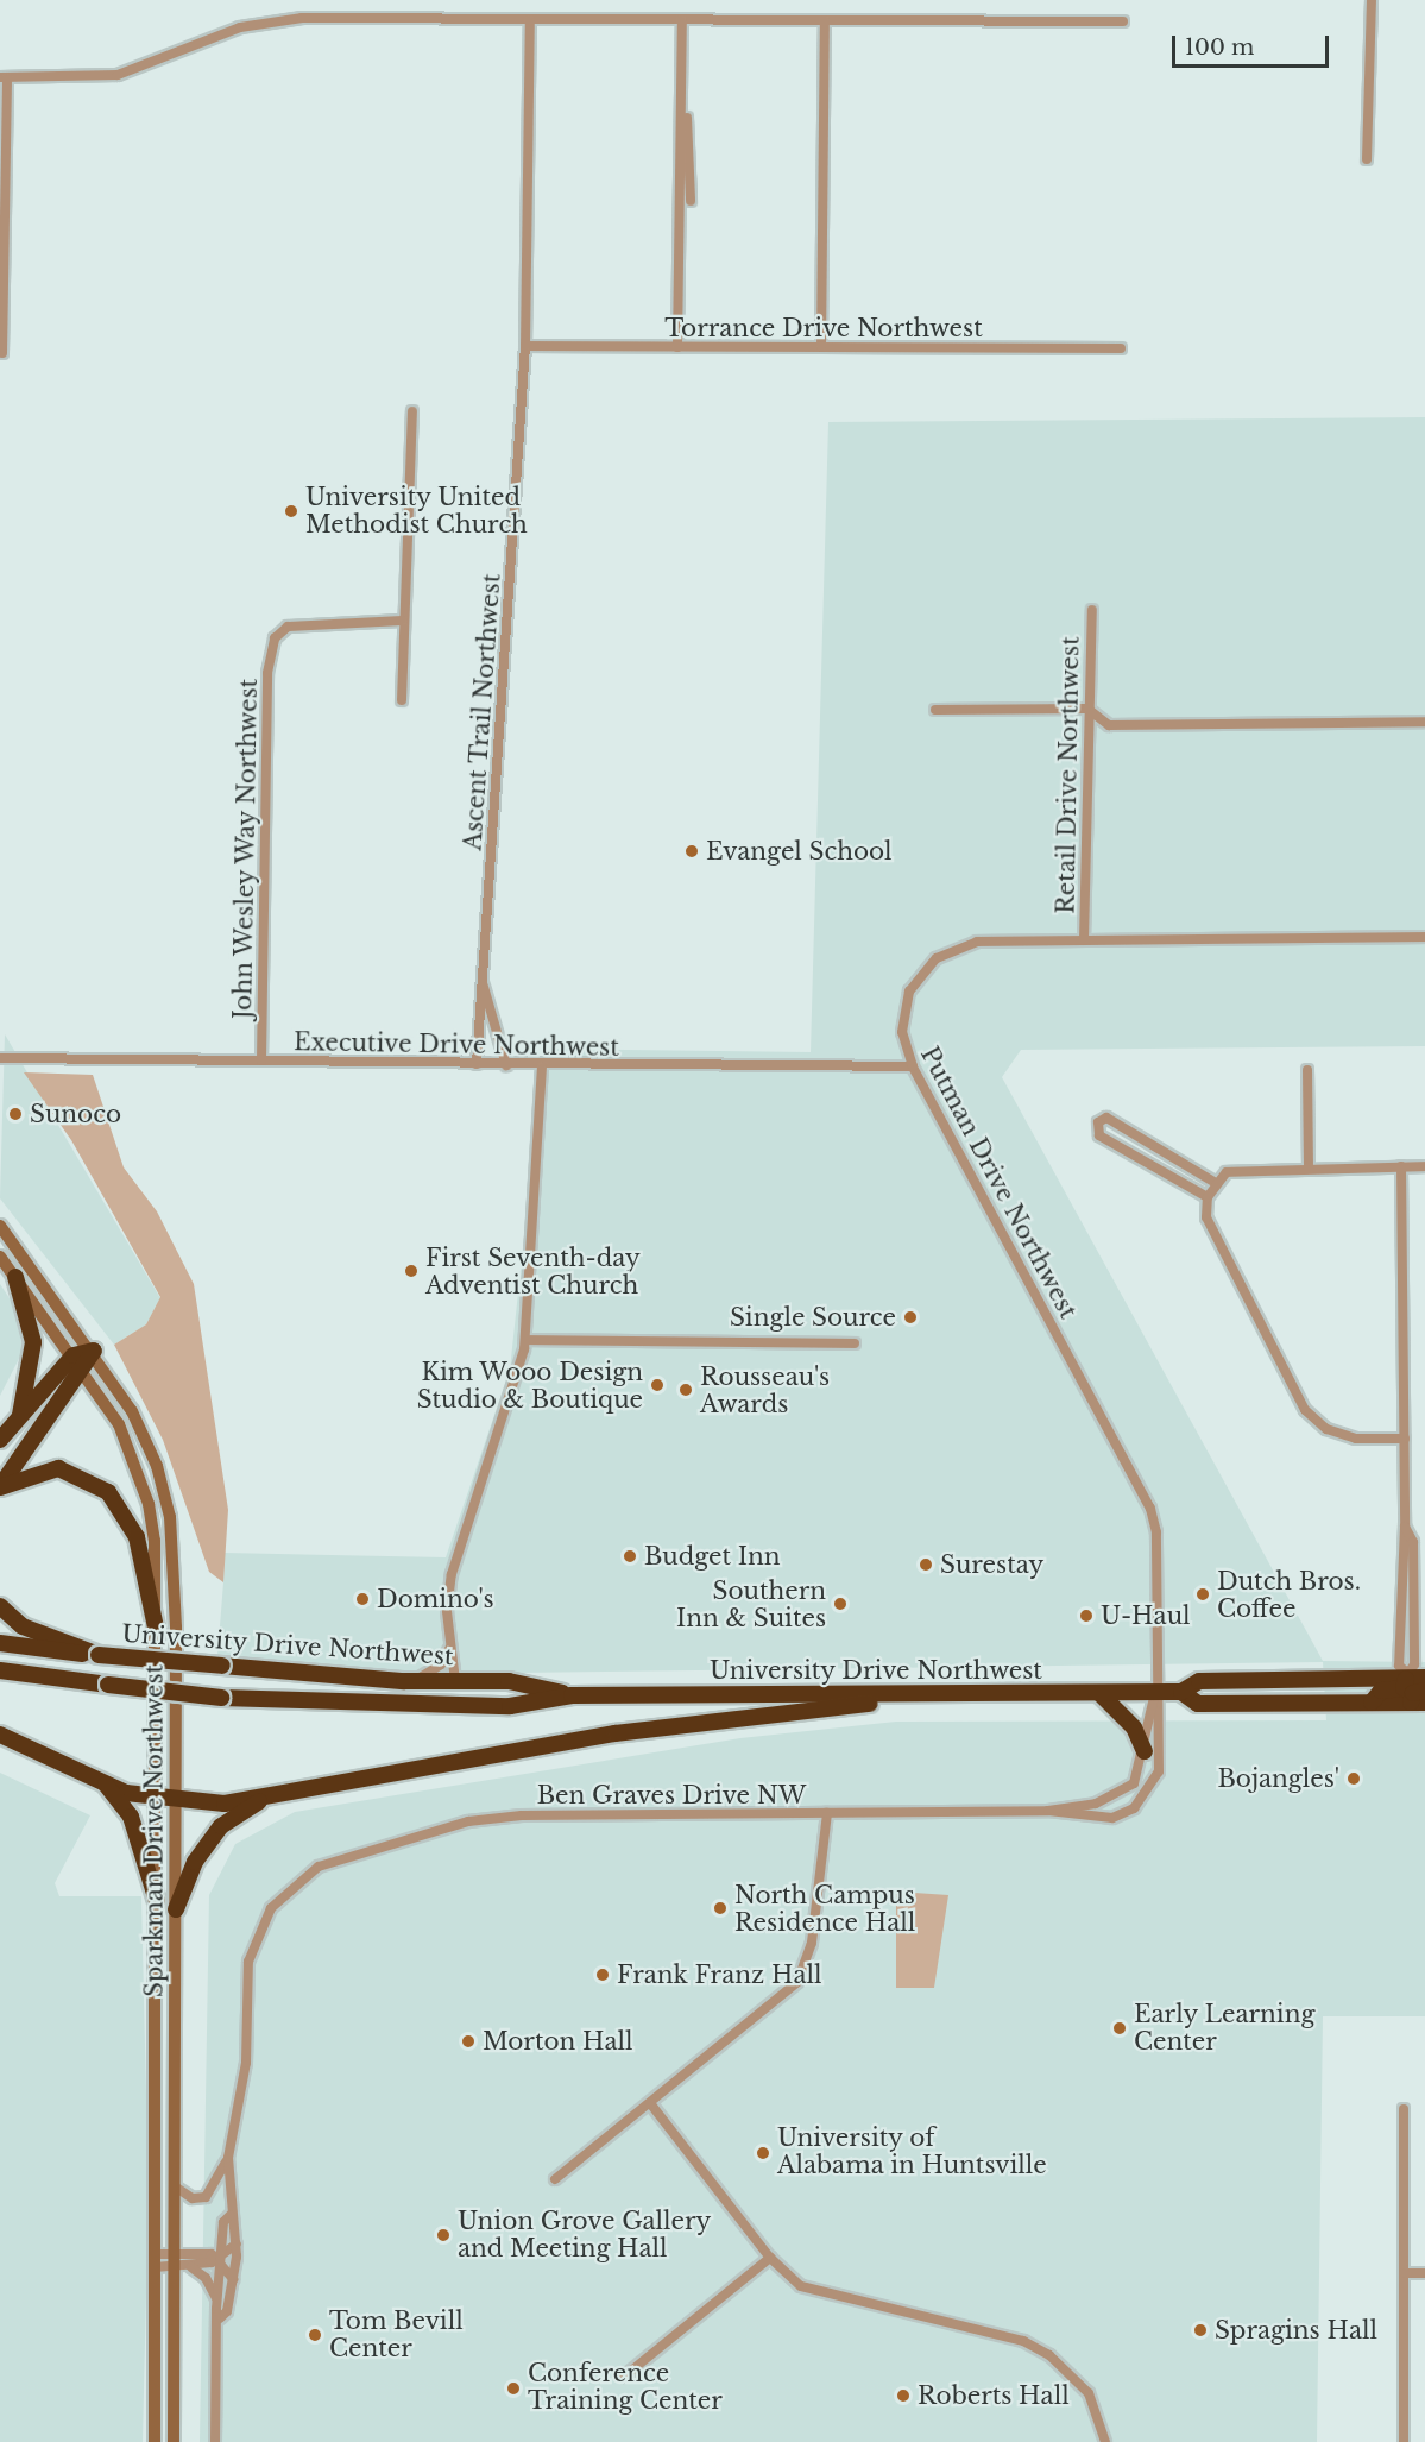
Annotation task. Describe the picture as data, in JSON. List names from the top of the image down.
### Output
{
  "streets": {
    "highway": ["University Drive Northwest"],
    "main road": ["Sparkman Drive Northwest"],
    "street": [
      "Torrance Drive Northwest",
      "Ascent Trail Northwest",
      "Retail Drive Northwest",
      "John Wesley Way Northwest",
      "Executive Drive Northwest",
      "Putman Drive Northwest",
      "Ben Graves Drive NW"
    ]
  },
  "crossings": [
    ["Torrance Drive Northwest", "Ascent Trail Northwest"],
    ["Ascent Trail Northwest", "Executive Drive Northwest"],
    ["Retail Drive Northwest", "Putman Drive Northwest"],
    ["John Wesley Way Northwest", "Executive Drive Northwest"],
    ["Executive Drive Northwest", "Putman Drive Northwest"],
    ["Putman Drive Northwest", "University Drive Northwest"]
  ],
  "places": [
    "University United Methodist Church",
    "Evangel School",
    "Sunoco",
    "First Seventh-day Adventist Church",
    "Single Source",
    "Kim Wooo Design Studio & Boutique",
    "Rousseau's Awards",
    "Budget Inn",
    "Surestay",
    "Dutch Bros. Coffee",
    "Domino's",
    "Southern Inn & Suites",
    "U-Haul",
    "Bojangles'",
    "North Campus Residence Hall",
    "Frank Franz Hall",
    "Early Learning Center",
    "Morton Hall",
    "University of Alabama in Huntsville",
    "Union Grove Gallery and Meeting Hall",
    "Spragins Hall",
    "Tom Bevill Center",
    "Conference Training Center",
    "Roberts Hall"
  ],
  "scale_bar": "100 m"
}
